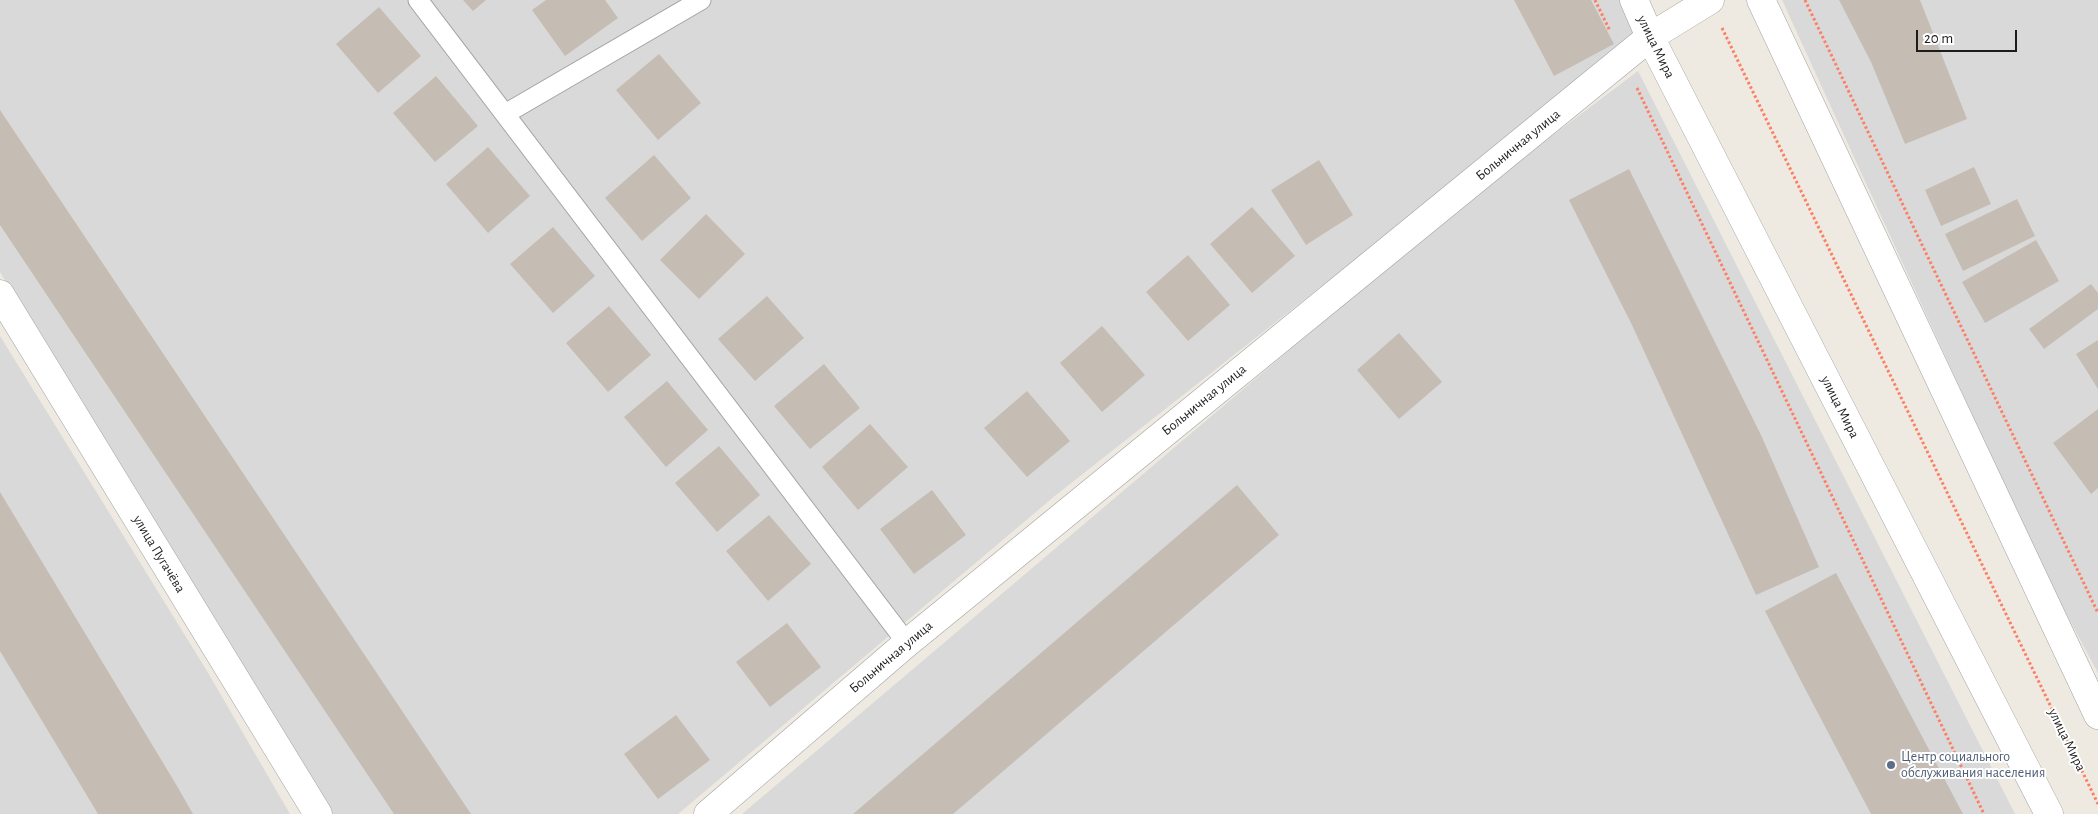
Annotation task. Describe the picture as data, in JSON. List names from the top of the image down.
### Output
{
  "streets": {
    "street": ["улица Мира", "Больничная улица", "улица Пугачёва"]
  },
  "crossings": [
    ["улица Мира", "Больничная улица"]
  ],
  "places": ["Центр социального обслуживания населения"],
  "scale_bar": "20 m"
}
